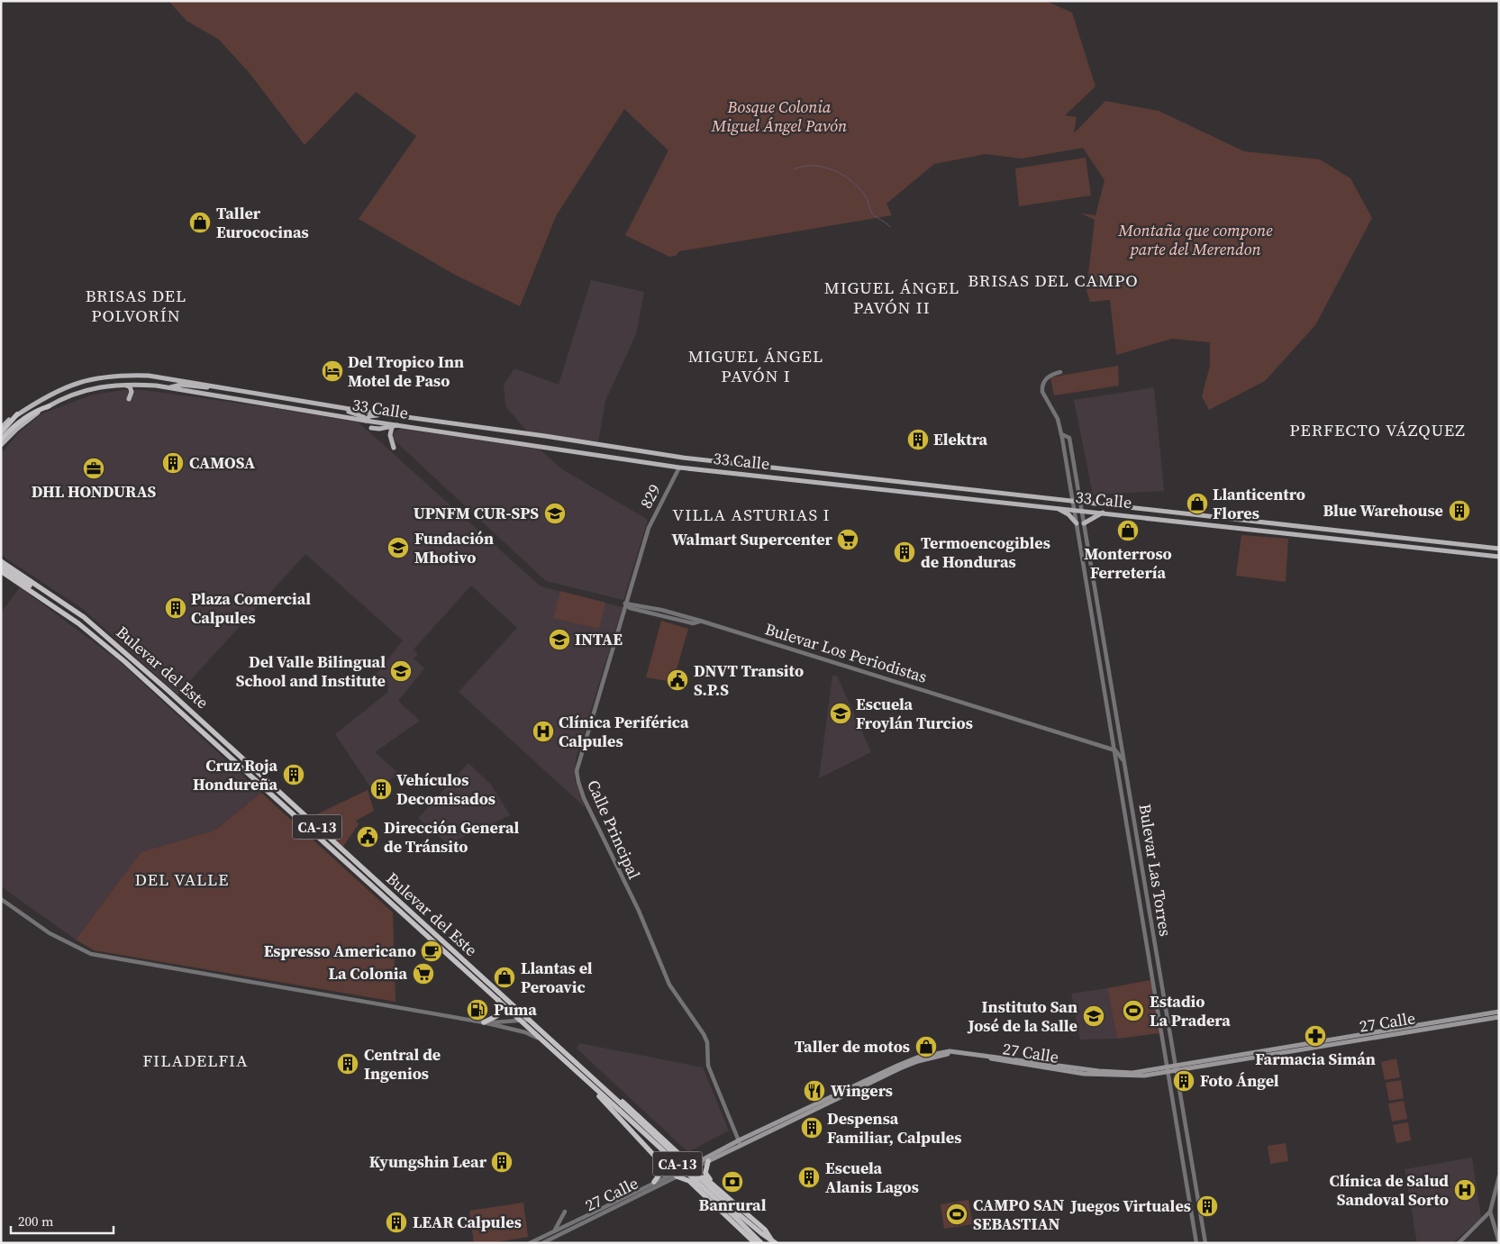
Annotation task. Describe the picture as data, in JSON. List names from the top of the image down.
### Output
{
  "streets": {
    "highway": ["Bulevar del Este", "CA-13"],
    "main road": ["33 Calle", "27 Calle"],
    "street": [
      "829",
      "Bulevar Los Periodistas",
      "Calle Principal",
      "Bulevar Las Torres"
    ]
  },
  "crossings": [
    ["33 Calle", "829"],
    ["33 Calle", "Bulevar Las Torres"],
    ["829", "Calle Principal"],
    ["Bulevar Los Periodistas", "Calle Principal"],
    ["Bulevar Los Periodistas", "Bulevar Las Torres"],
    ["Calle Principal", "27 Calle"],
    ["Bulevar Las Torres", "27 Calle"]
  ],
  "districts": [
    "BRISAS DEL CAMPO",
    "MIGUEL ÁNGEL PAVÓN II",
    "BRISAS DEL POLVORÍN",
    "MIGUEL ÁNGEL PAVÓN I",
    "PERFECTO VÁZQUEZ",
    "VILLA ASTURIAS I",
    "DEL VALLE",
    "FILADELFIA"
  ],
  "parks": ["Bosque Colonia Miguel Ángel Pavón", "Montaña que compone parte del Merendon"],
  "places": {
    "shop": [
      "Taller Eurococinas",
      "Llanticentro Flores",
      "Monterroso Ferretería",
      "Llantas el Peroavic",
      "Taller de motos"
    ],
    "hotel": ["Del Tropico Inn Motel de Paso"],
    "building": [
      "Elektra",
      "CAMOSA",
      "Blue Warehouse",
      "Termoencogibles de Honduras",
      "Plaza Comercial Calpules",
      "Cruz Roja Hondureña",
      "Vehículos Decomisados",
      "Central de Ingenios",
      "Foto Ángel",
      "Despensa Familiar, Calpules",
      "Kyungshin Lear",
      "Escuela Alanis Lagos",
      "Juegos Virtuales",
      "LEAR Calpules"
    ],
    "office": ["DHL HONDURAS"],
    "school or university": [
      "UPNFM CUR-SPS",
      "Fundación Mhotivo",
      "INTAE",
      "Del Valle Bilingual School and Institute",
      "Escuela Froylán Turcios",
      "Instituto San José de la Salle"
    ],
    "supermarket": ["Walmart Supercenter", "La Colonia"],
    "public building": ["DNVT Transito S.P.S", "Dirección General de Tránsito"],
    "hospital": ["Clínica Periférica Calpules", "Clínica de Salud Sandoval Sorto"],
    "cafe": ["Espresso Americano"],
    "fuel station": ["Puma"],
    "sports": ["Estadio La Pradera", "CAMPO SAN SEBASTIAN"],
    "pharmacy": ["Farmacia Simán"],
    "restaurant": ["Wingers"],
    "bank": ["Banrural"]
  },
  "scale_bar": "200 m"
}
